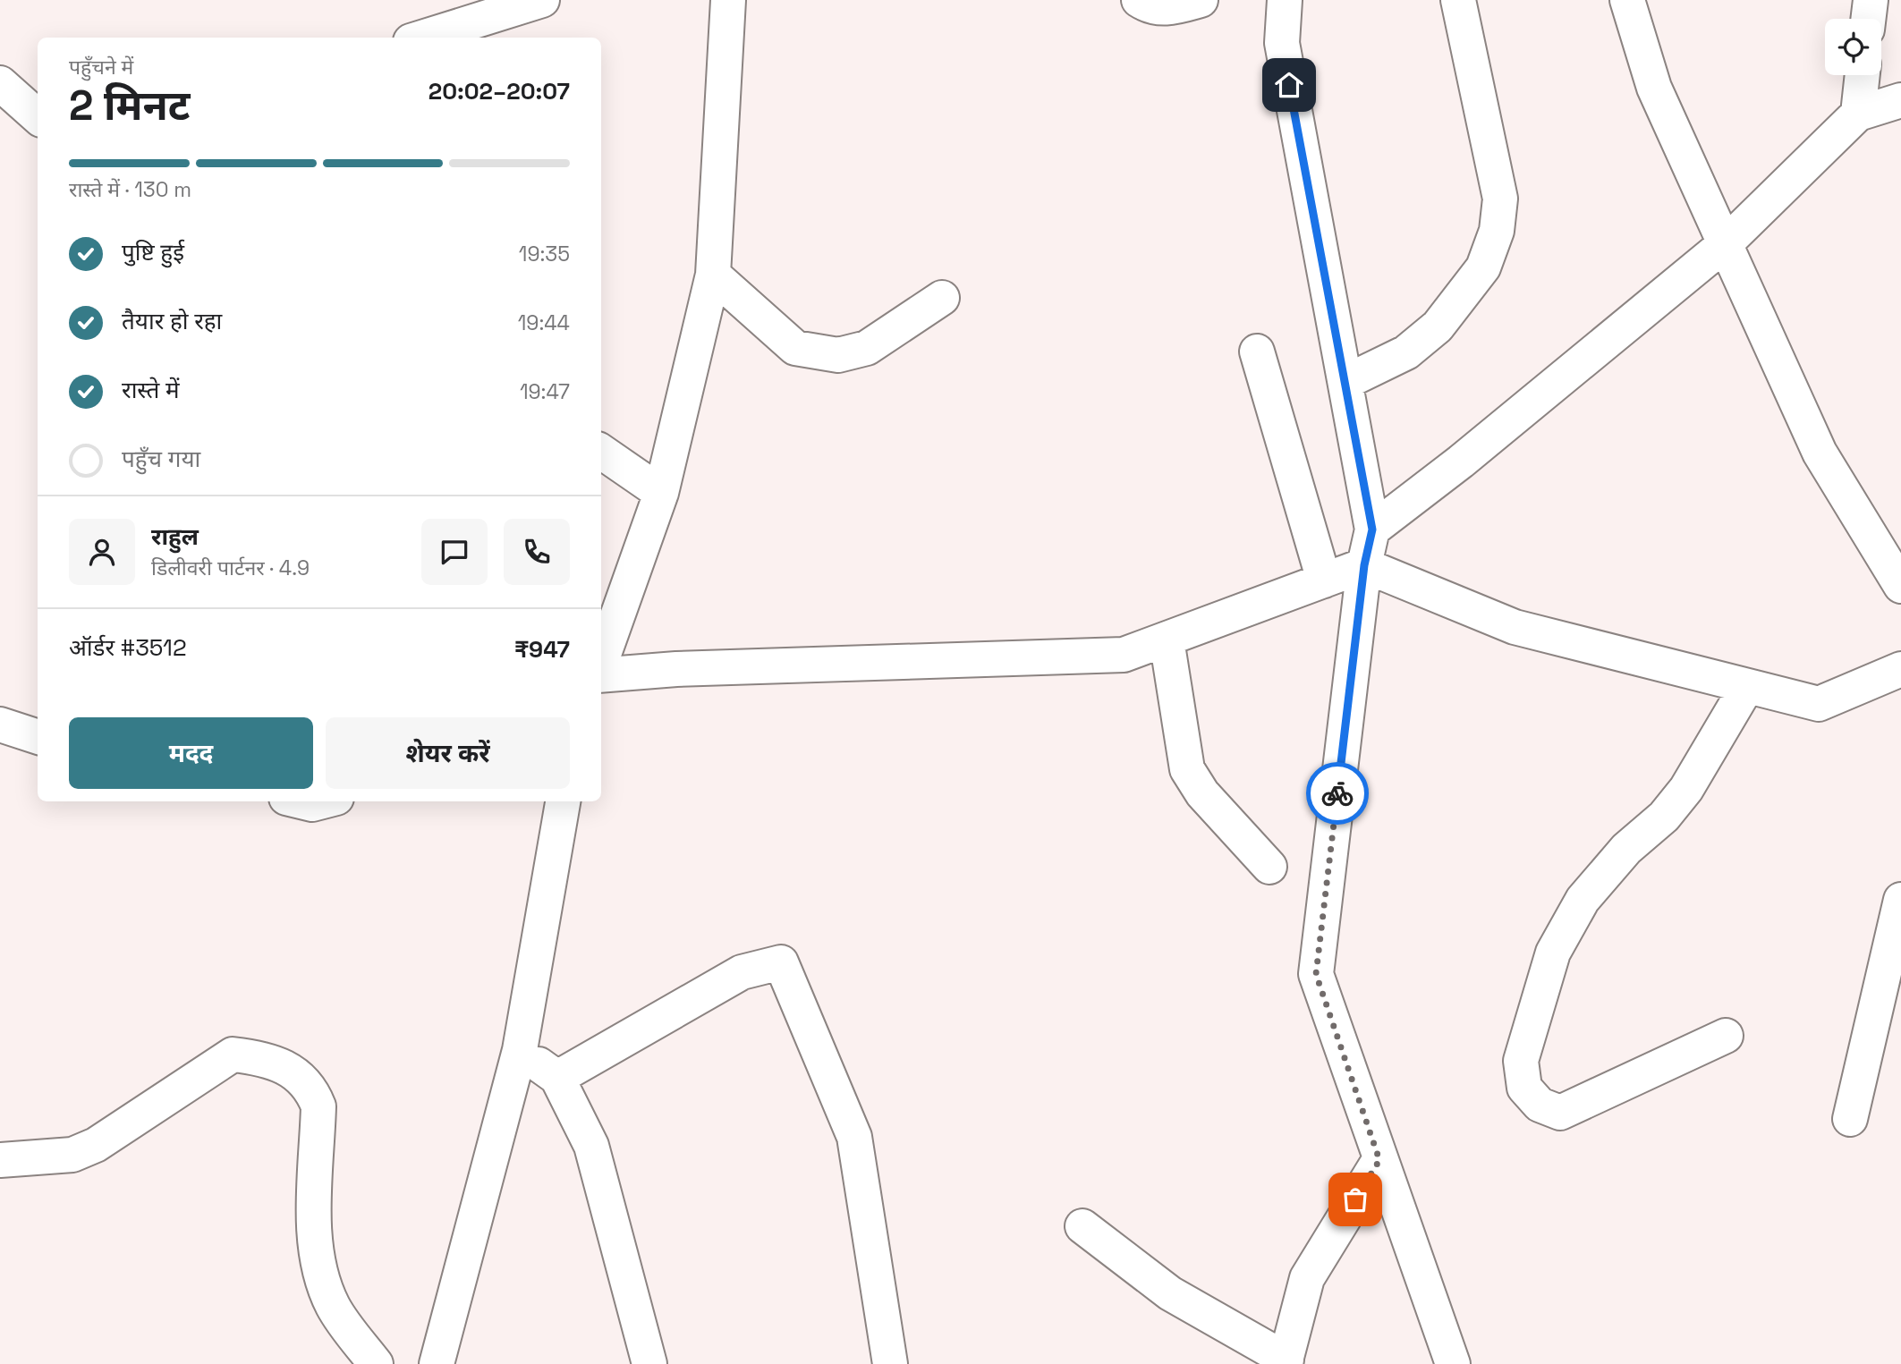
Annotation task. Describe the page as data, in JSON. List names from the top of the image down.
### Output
{
  "page": {
    "heading": ["2 मिनट", "पहुँचने में", "20:02–20:07"],
    "panel": [
      "राहुल",
      "डिलीवरी पार्टनर · 4.9",
      "ऑर्डर #3512",
      "₹947"
    ],
    "bar": "रास्ते में · 130 m",
    "list": [
      ["पुष्टि हुई", "19:35"],
      ["तैयार हो रहा", "19:44"],
      ["रास्ते में", "19:47"],
      "पहुँच गया"
    ],
    "buttons": ["मदद", "शेयर करें"]
  }
}
